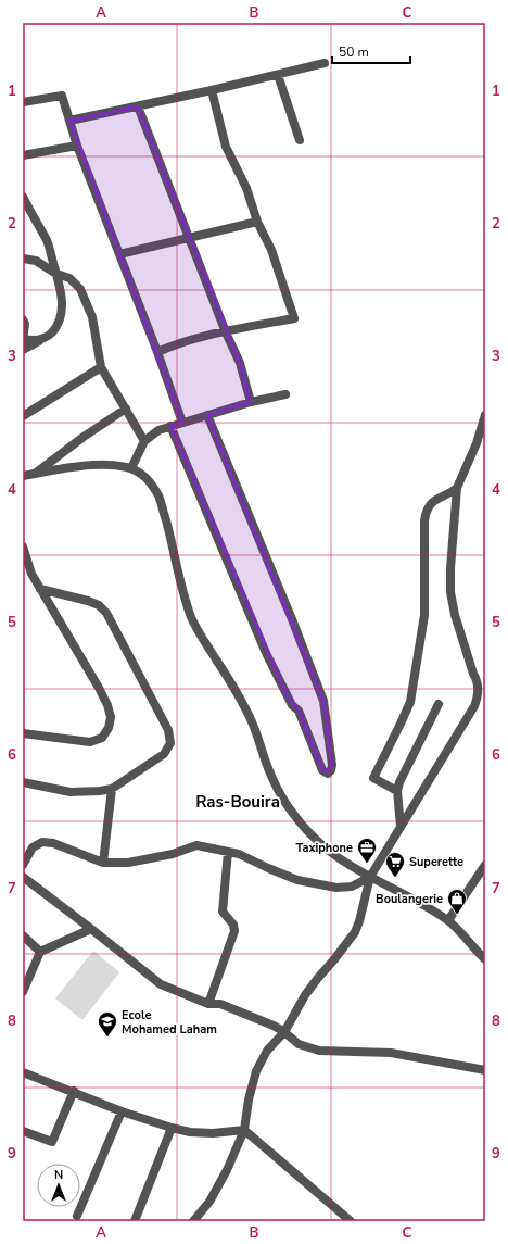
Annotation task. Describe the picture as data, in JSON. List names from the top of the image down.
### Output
{
  "districts": ["Ras-Bouira"],
  "places": {
    "office": ["Taxiphone"],
    "supermarket": ["Superette"],
    "shop": ["Boulangerie"],
    "school or university": ["Ecole Mohamed Laham"]
  },
  "scale_bar": "50 m",
  "north": "top",
  "grid": {
    "columns": ["A", "B", "C"],
    "rows": [
      "1",
      "2",
      "3",
      "4",
      "5",
      "6",
      "7",
      "8",
      "9"
    ]
  }
}
